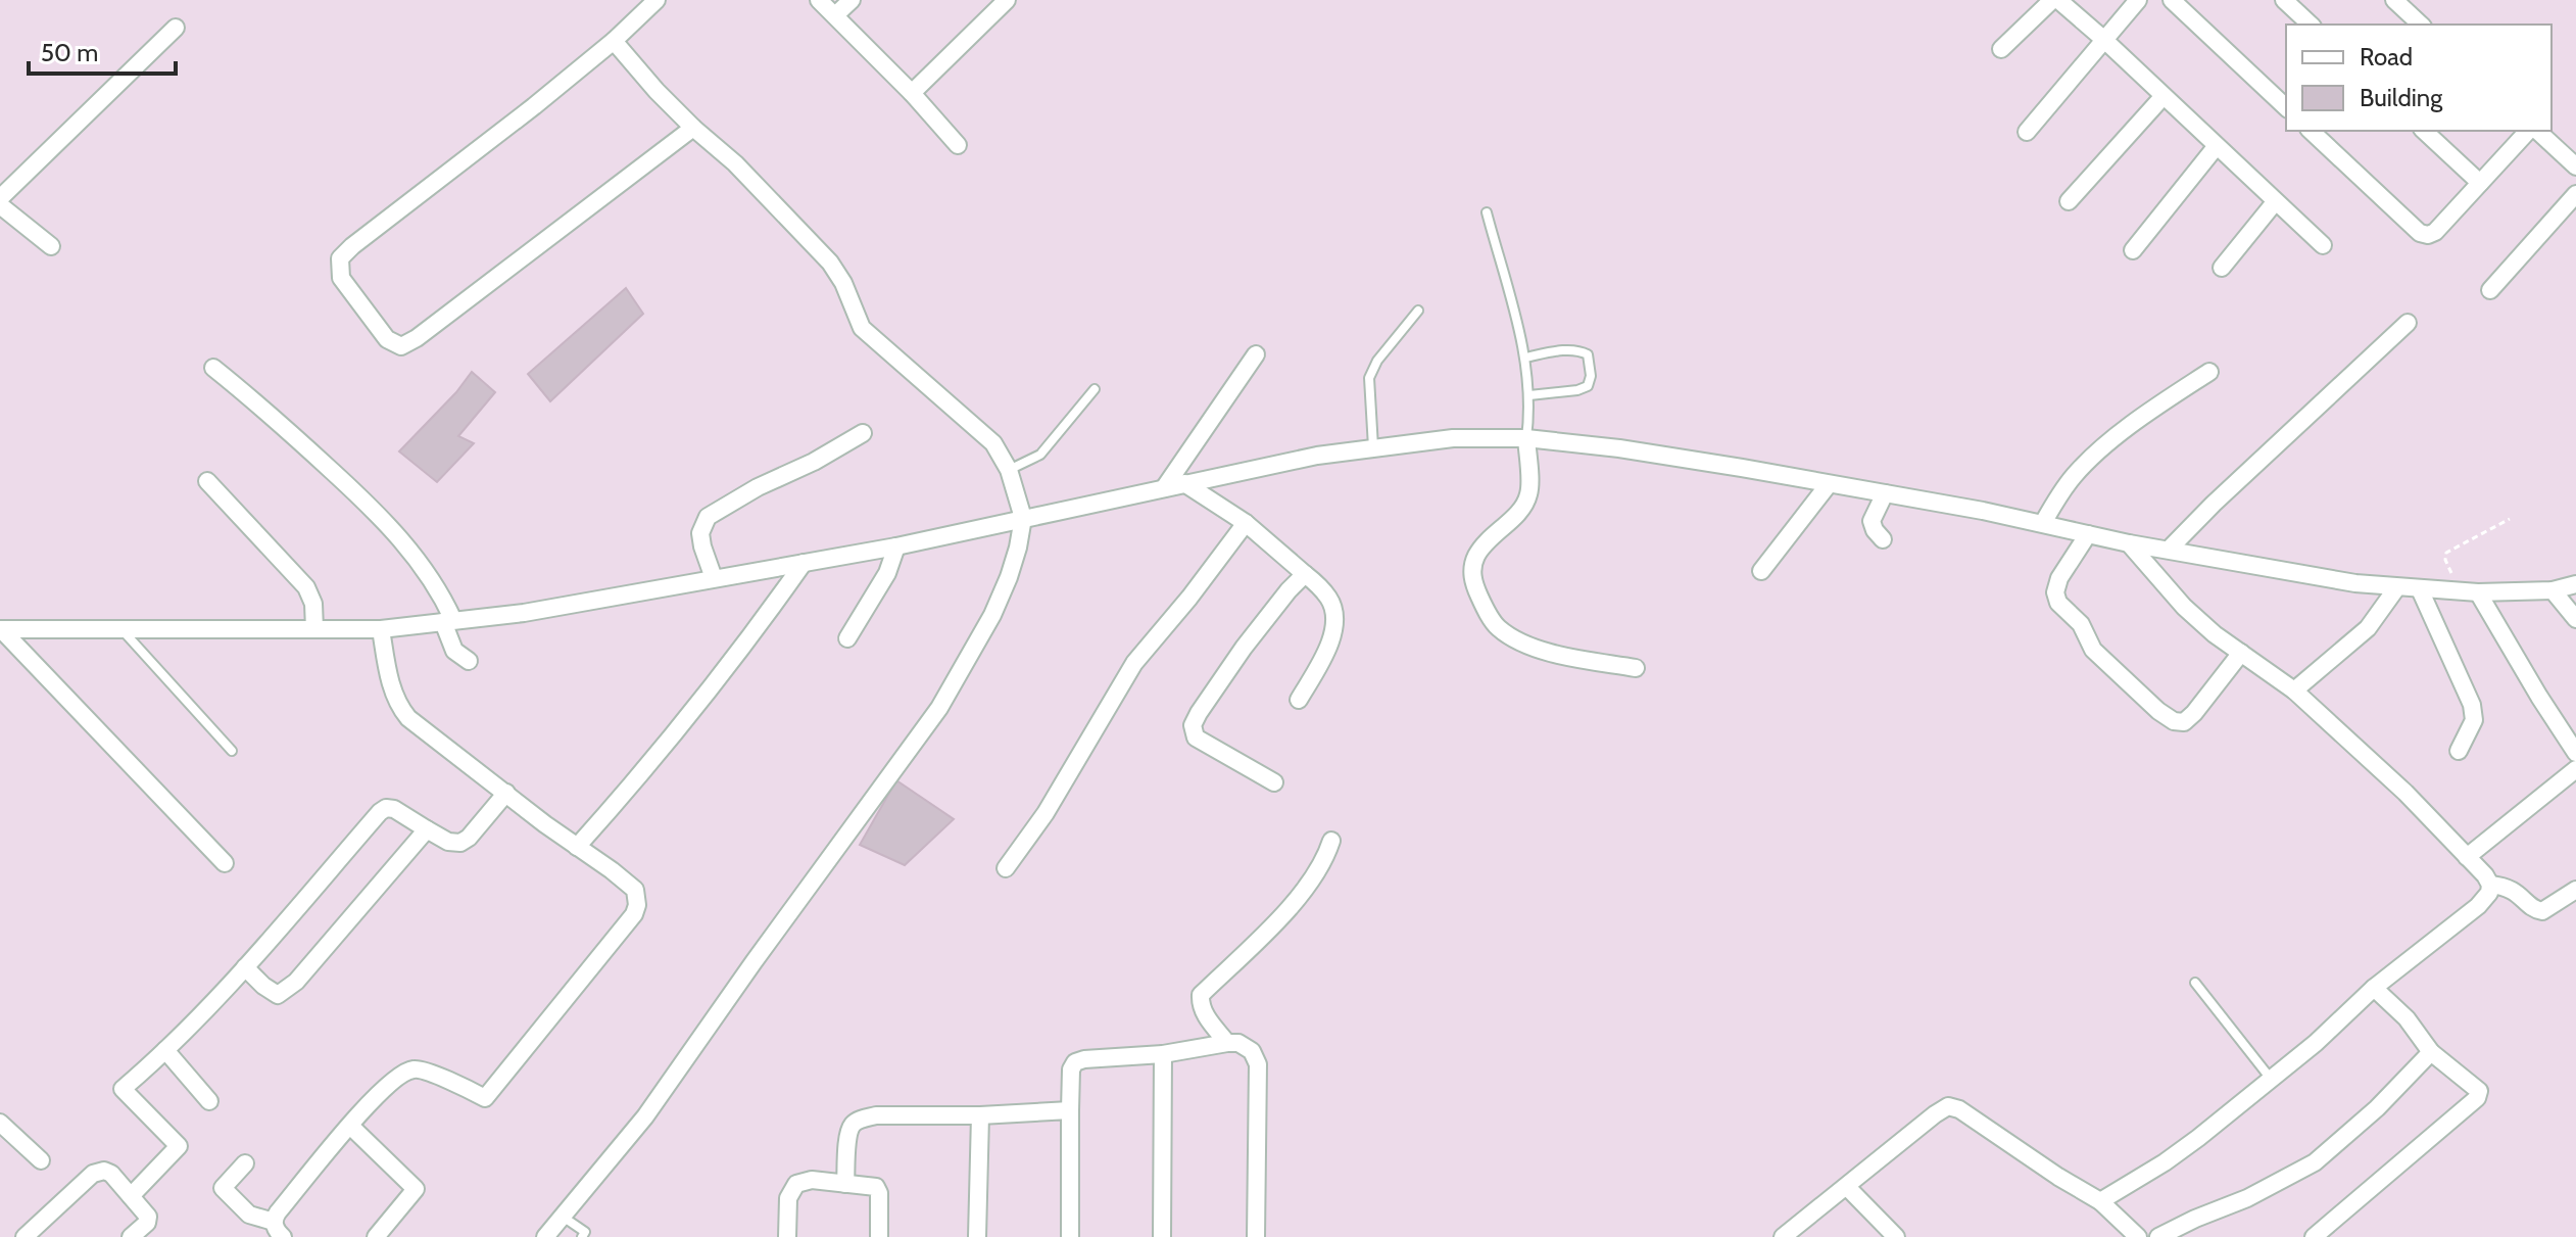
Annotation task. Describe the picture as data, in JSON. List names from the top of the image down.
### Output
{
  "legend": ["Road", "Building"],
  "scale_bar": "50 m"
}
